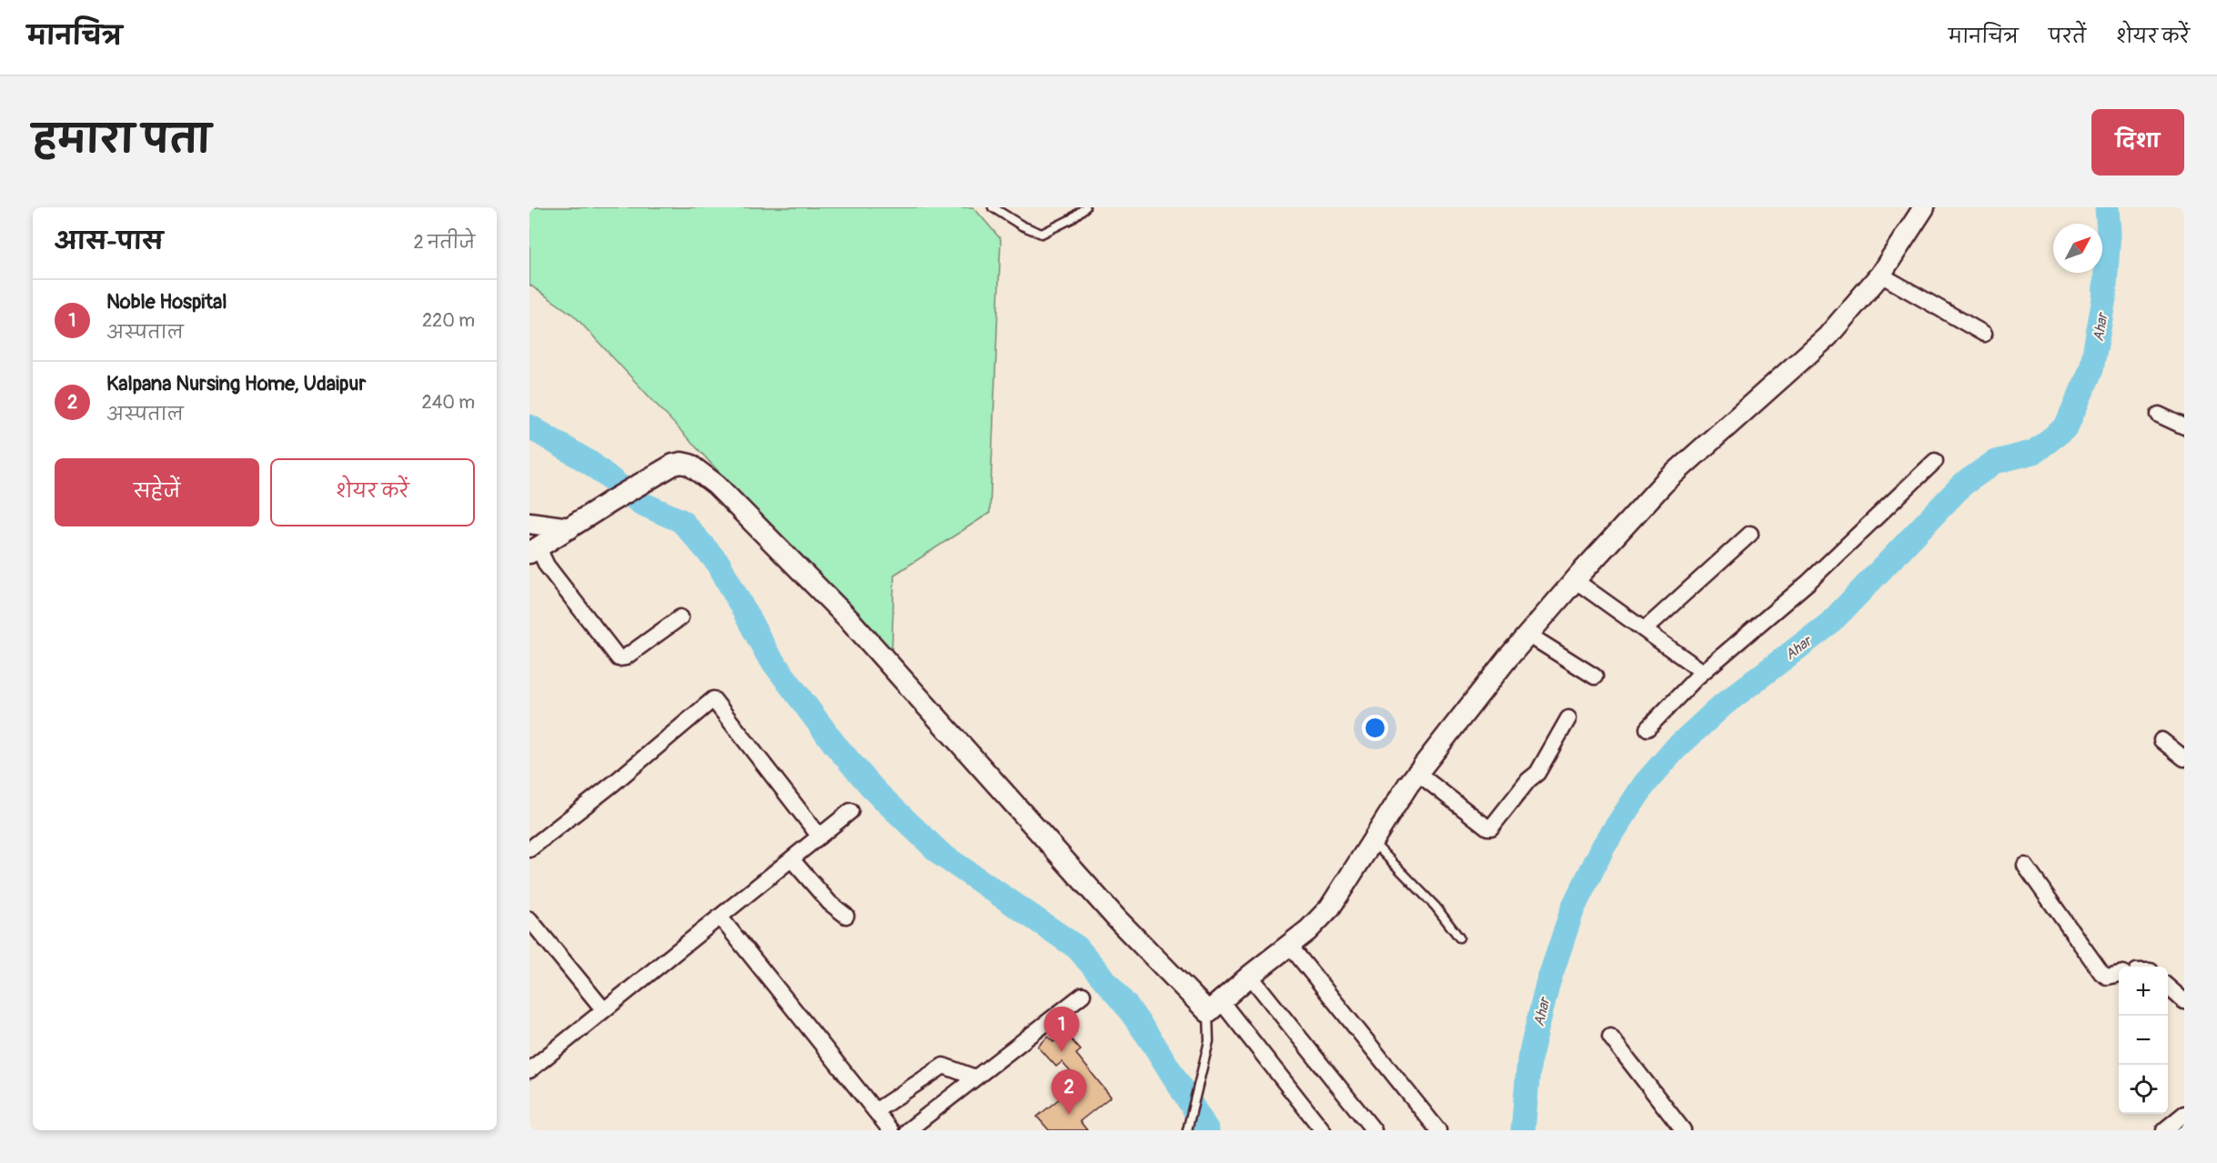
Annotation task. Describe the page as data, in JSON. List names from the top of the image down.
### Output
{
  "water": ["Ahar"],
  "north": "top right",
  "page": {
    "header": "मानचित्र",
    "nav": ["मानचित्र", "परतें", "शेयर करें"],
    "title": "हमारा पता",
    "buttons": [
      "दिशा",
      ["सहेजें", "शेयर करें"]
    ],
    "heading": ["आस-पास", "2 नतीजे"],
    "list": [
      {
        "mark": "1",
        "name": "Noble Hospital",
        "note": "अस्पताल",
        "value": "220 m"
      },
      {
        "mark": "2",
        "name": "Kalpana Nursing Home, Udaipur",
        "note": "अस्पताल",
        "value": "240 m"
      }
    ],
    "map_buttons": ["+", "−"],
    "pins": ["1", "2"]
  }
}
